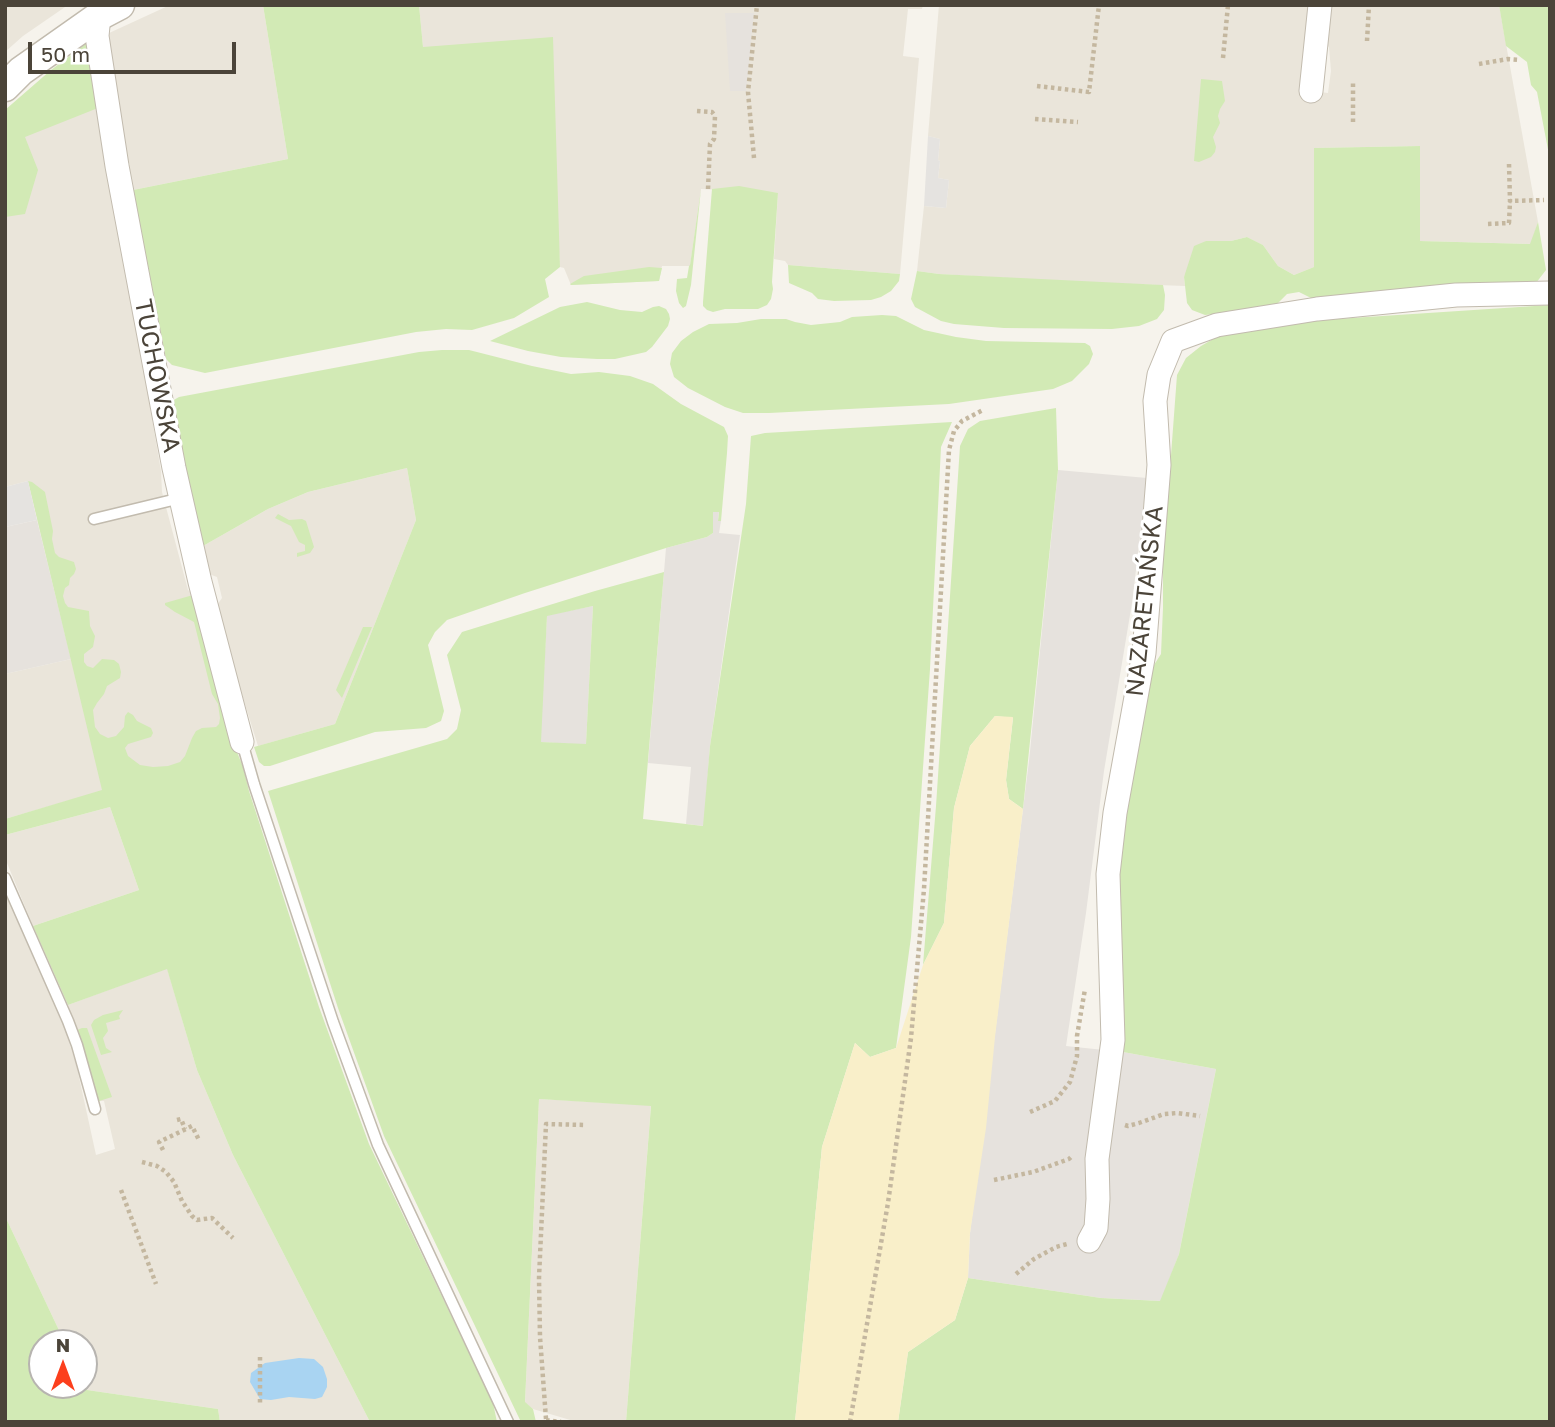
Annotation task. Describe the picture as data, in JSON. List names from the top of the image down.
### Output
{
  "streets": {
    "street": ["TUCHOWSKA", "NAZARETAŃSKA"]
  },
  "scale_bar": "50 m",
  "north": "top"
}
